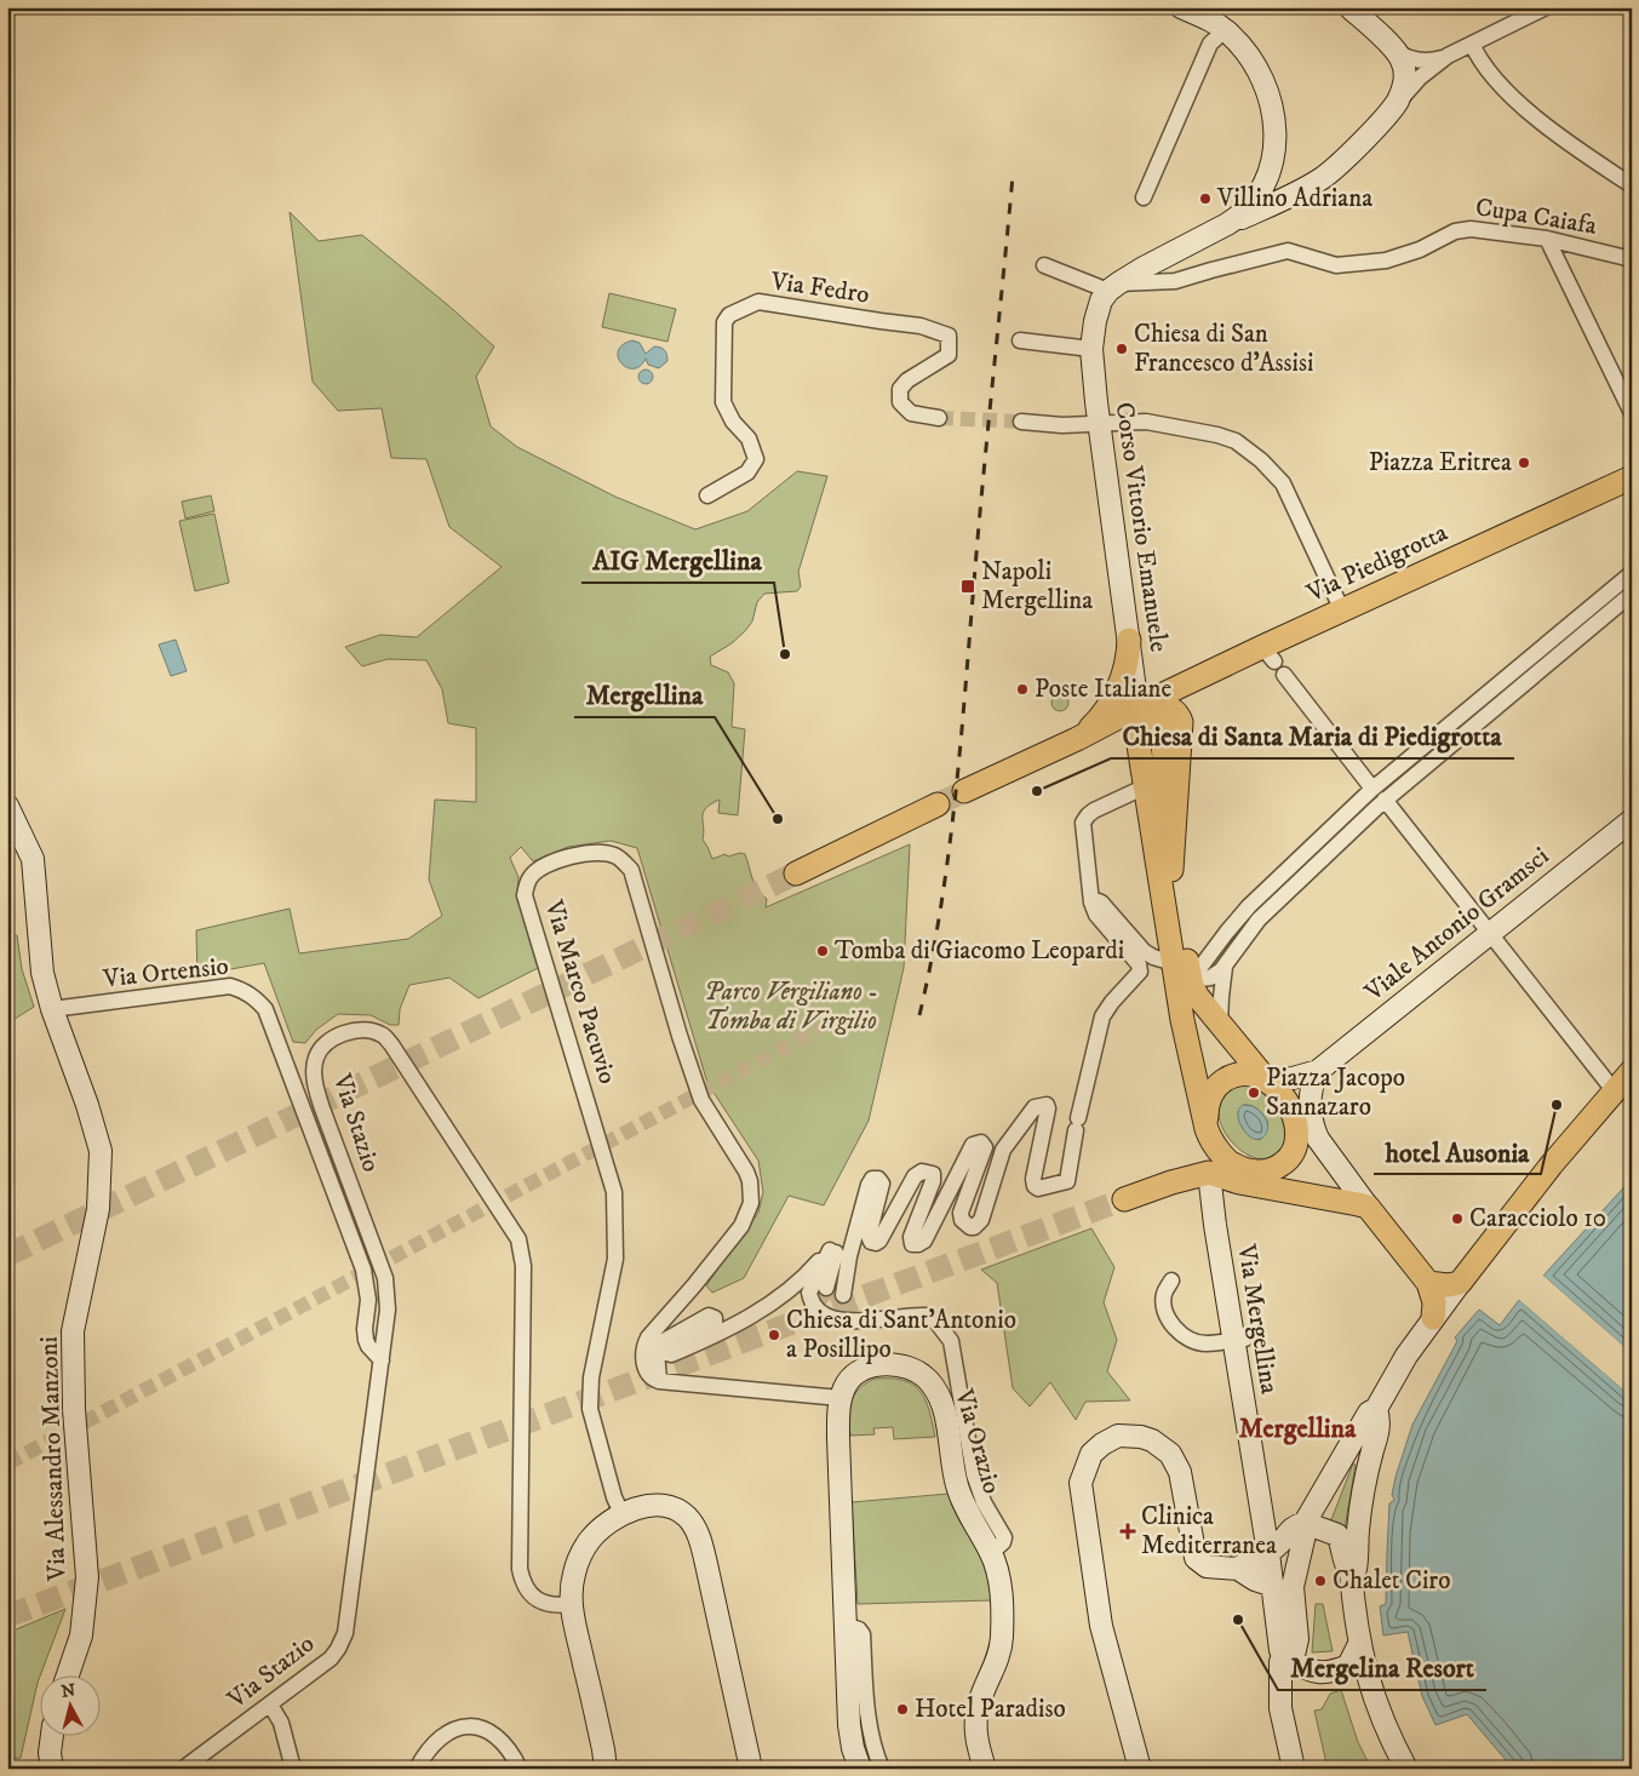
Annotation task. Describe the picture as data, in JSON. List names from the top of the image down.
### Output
{
  "streets": {
    "main road": ["Via Piedigrotta", "Via Mergellina"],
    "street": [
      "Cupa Caiafa",
      "Via Fedro",
      "Corso Vittorio Emanuele",
      "Viale Antonio Gramsci",
      "Via Ortensio",
      "Via Marco Pacuvio",
      "Via Stazio",
      "Via Orazio",
      "Via Alessandro Manzoni"
    ]
  },
  "crossings": [
    ["Cupa Caiafa", "Corso Vittorio Emanuele"],
    ["Corso Vittorio Emanuele", "Via Piedigrotta"],
    ["Via Ortensio", "Via Stazio"],
    ["Via Ortensio", "Via Alessandro Manzoni"]
  ],
  "districts": ["Mergellina"],
  "parks": ["Parco Vergiliano - Tomba di Virgilio"],
  "places": {
    "other": [
      "Villino Adriana",
      "Chiesa di San Francesco d'Assisi",
      "Piazza Eritrea",
      "AIG Mergellina",
      "Poste Italiane",
      "Chiesa di Santa Maria di Piedigrotta",
      "Mergellina",
      "Tomba di Giacomo Leopardi",
      "Piazza Jacopo Sannazaro",
      "hotel Ausonia",
      "Caracciolo 10",
      "Chiesa di Sant'Antonio a Posillipo",
      "Chalet Ciro",
      "Mergelina Resort",
      "Hotel Paradiso"
    ],
    "transit": ["Napoli Mergellina"],
    "health": ["Clinica Mediterranea"]
  },
  "north": "top"
}
